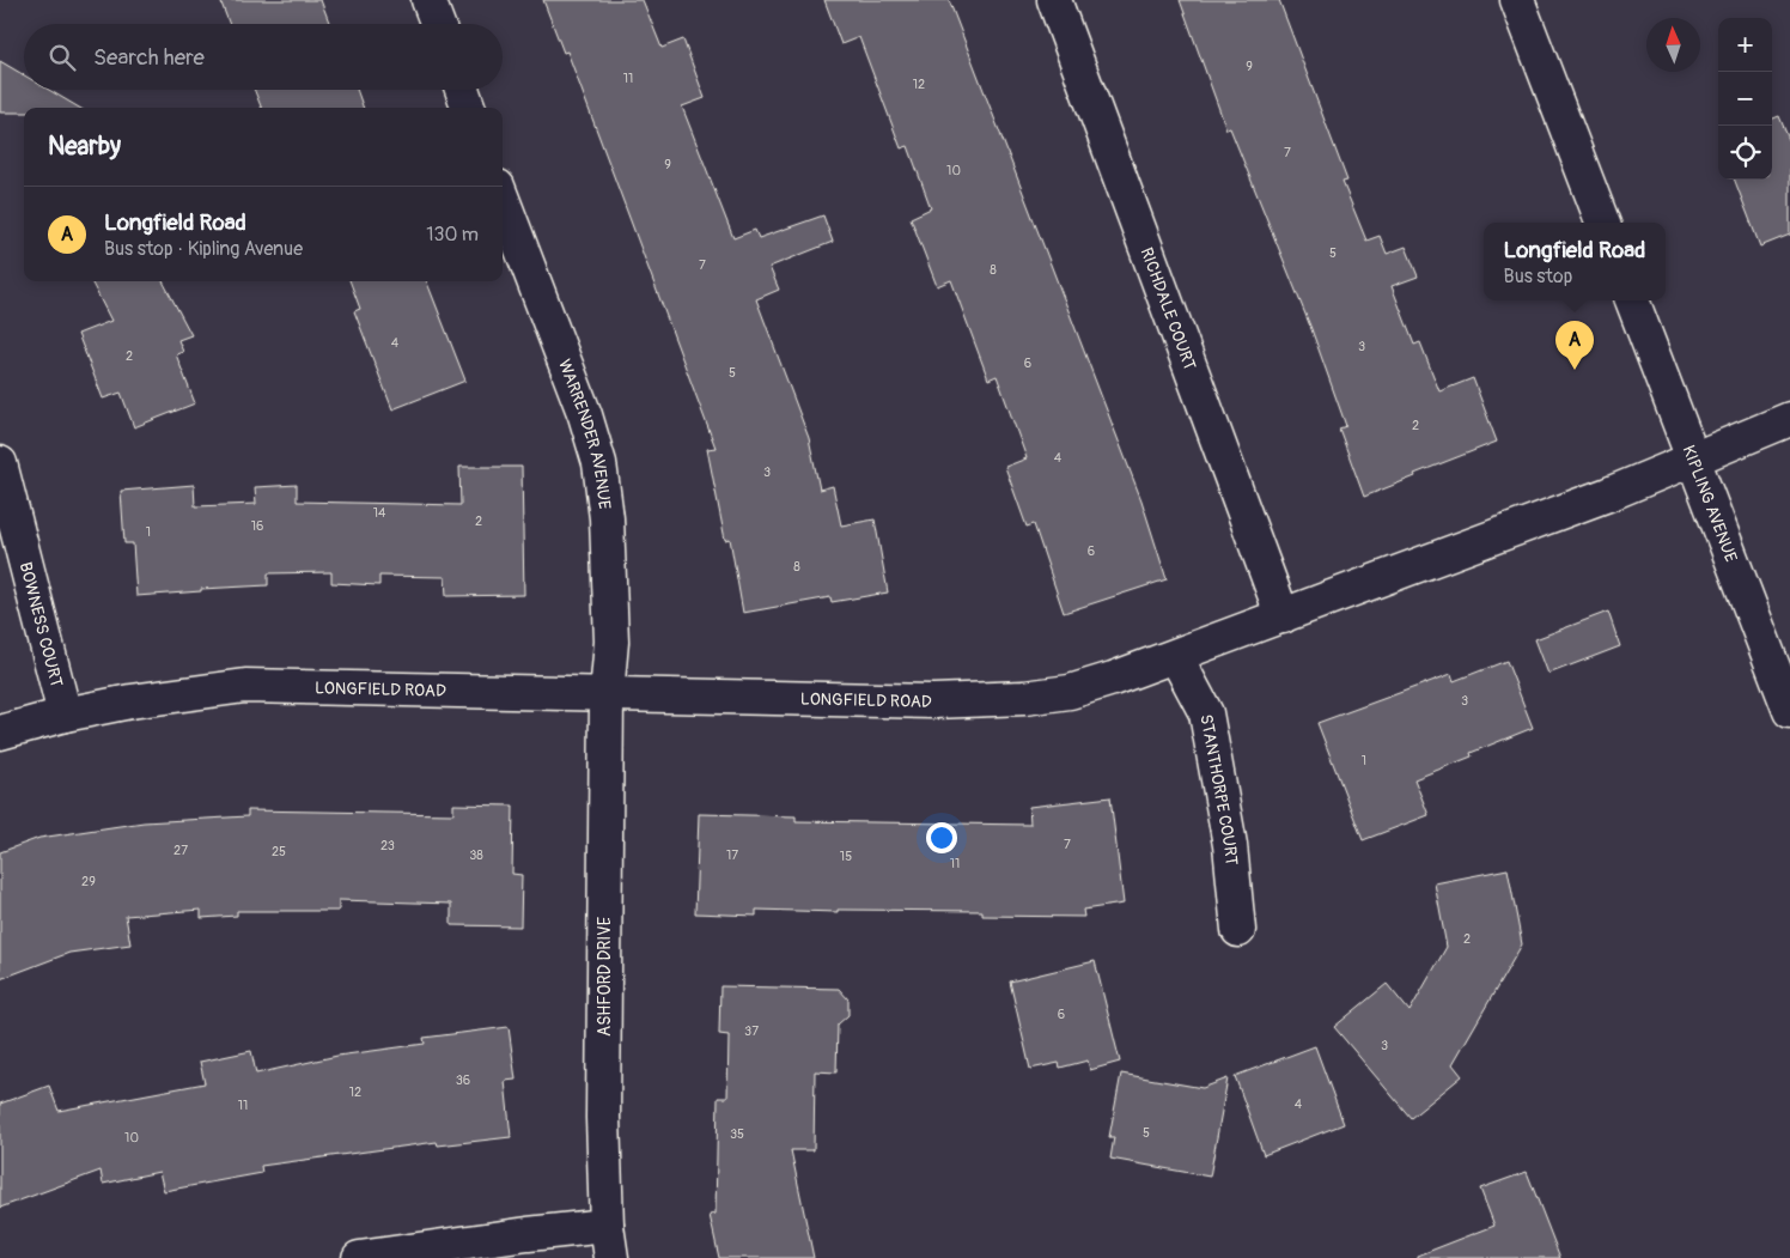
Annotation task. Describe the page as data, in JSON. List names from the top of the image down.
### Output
{
  "streets": {
    "street": [
      "RICHDALE COURT",
      "WARRENDER AVENUE",
      "KIPLING AVENUE",
      "BOWNESS COURT",
      "LONGFIELD ROAD",
      "STANTHORPE COURT",
      "ASHFORD DRIVE"
    ]
  },
  "crossings": [
    ["RICHDALE COURT", "LONGFIELD ROAD"],
    ["WARRENDER AVENUE", "LONGFIELD ROAD"],
    ["WARRENDER AVENUE", "ASHFORD DRIVE"],
    ["KIPLING AVENUE", "LONGFIELD ROAD"],
    ["BOWNESS COURT", "LONGFIELD ROAD"],
    ["LONGFIELD ROAD", "STANTHORPE COURT"],
    ["LONGFIELD ROAD", "ASHFORD DRIVE"]
  ],
  "house_numbers": [
    "9",
    "11",
    "12",
    "7",
    "9",
    "10",
    "5",
    "7",
    "8",
    "4",
    "3",
    "2",
    "6",
    "5",
    "2",
    "4",
    "3",
    "14",
    "2",
    "16",
    "1",
    "6",
    "8",
    "3",
    "1",
    "7",
    "23",
    "27",
    "25",
    "38",
    "17",
    "15",
    "11",
    "29",
    "2",
    "6",
    "37",
    "3",
    "36",
    "12",
    "4",
    "11",
    "5",
    "35",
    "10"
  ],
  "north": "top",
  "page": {
    "map_buttons": ["+", "−"],
    "search": "Search here",
    "heading": "Nearby",
    "list": [
      {
        "mark": "A",
        "name": "Longfield Road",
        "note": "Bus stop · Kipling Avenue",
        "value": "130 m"
      }
    ],
    "popup": ["Longfield Road", "Bus stop"],
    "pins": "A"
  }
}
